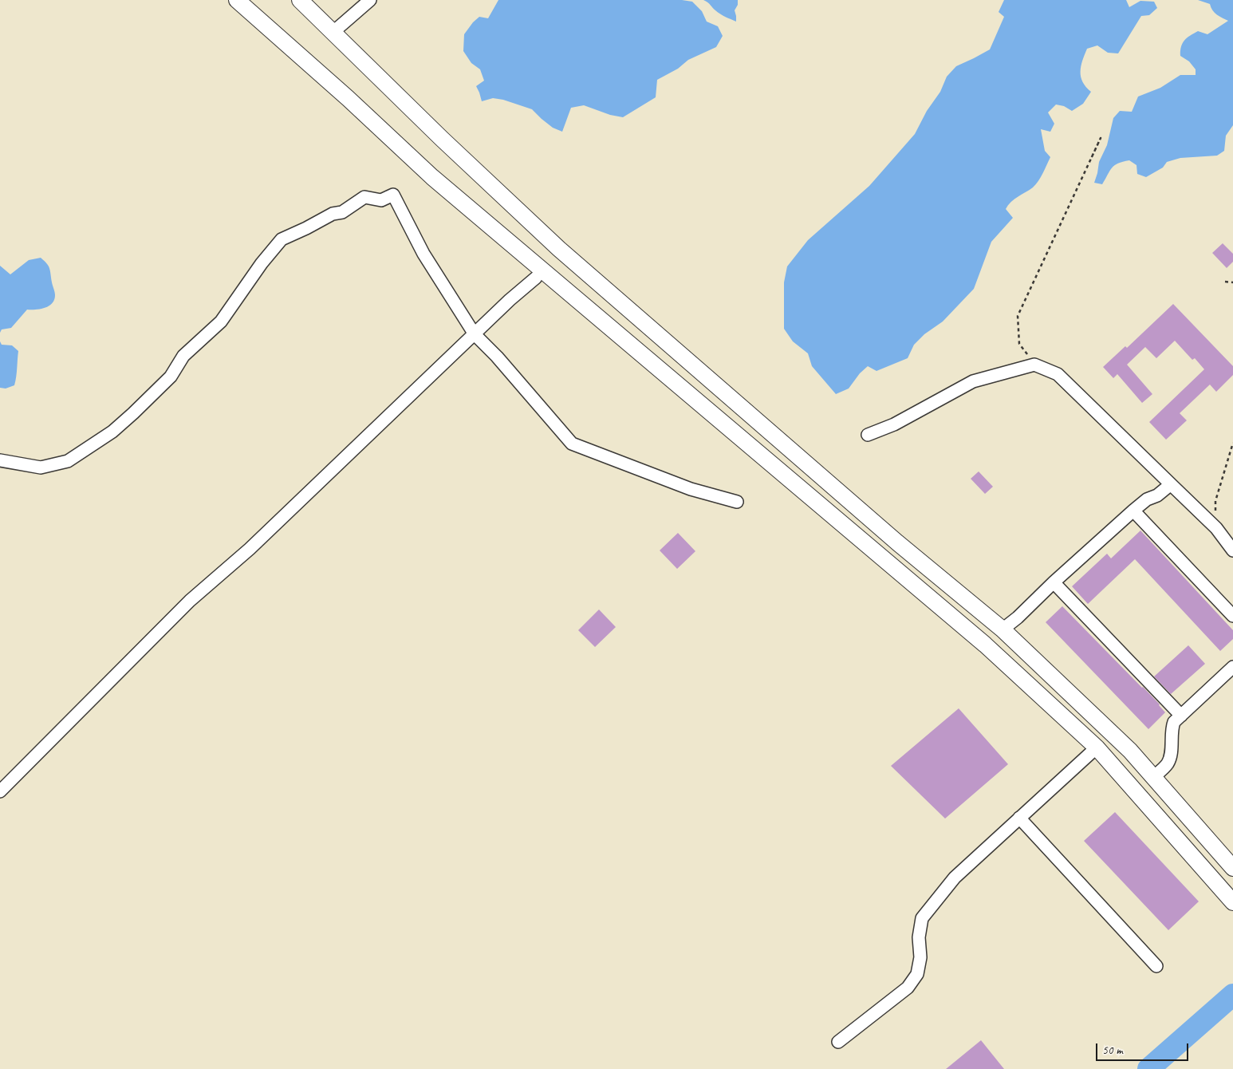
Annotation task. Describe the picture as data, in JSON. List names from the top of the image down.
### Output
{
  "scale_bar": "50 m"
}
